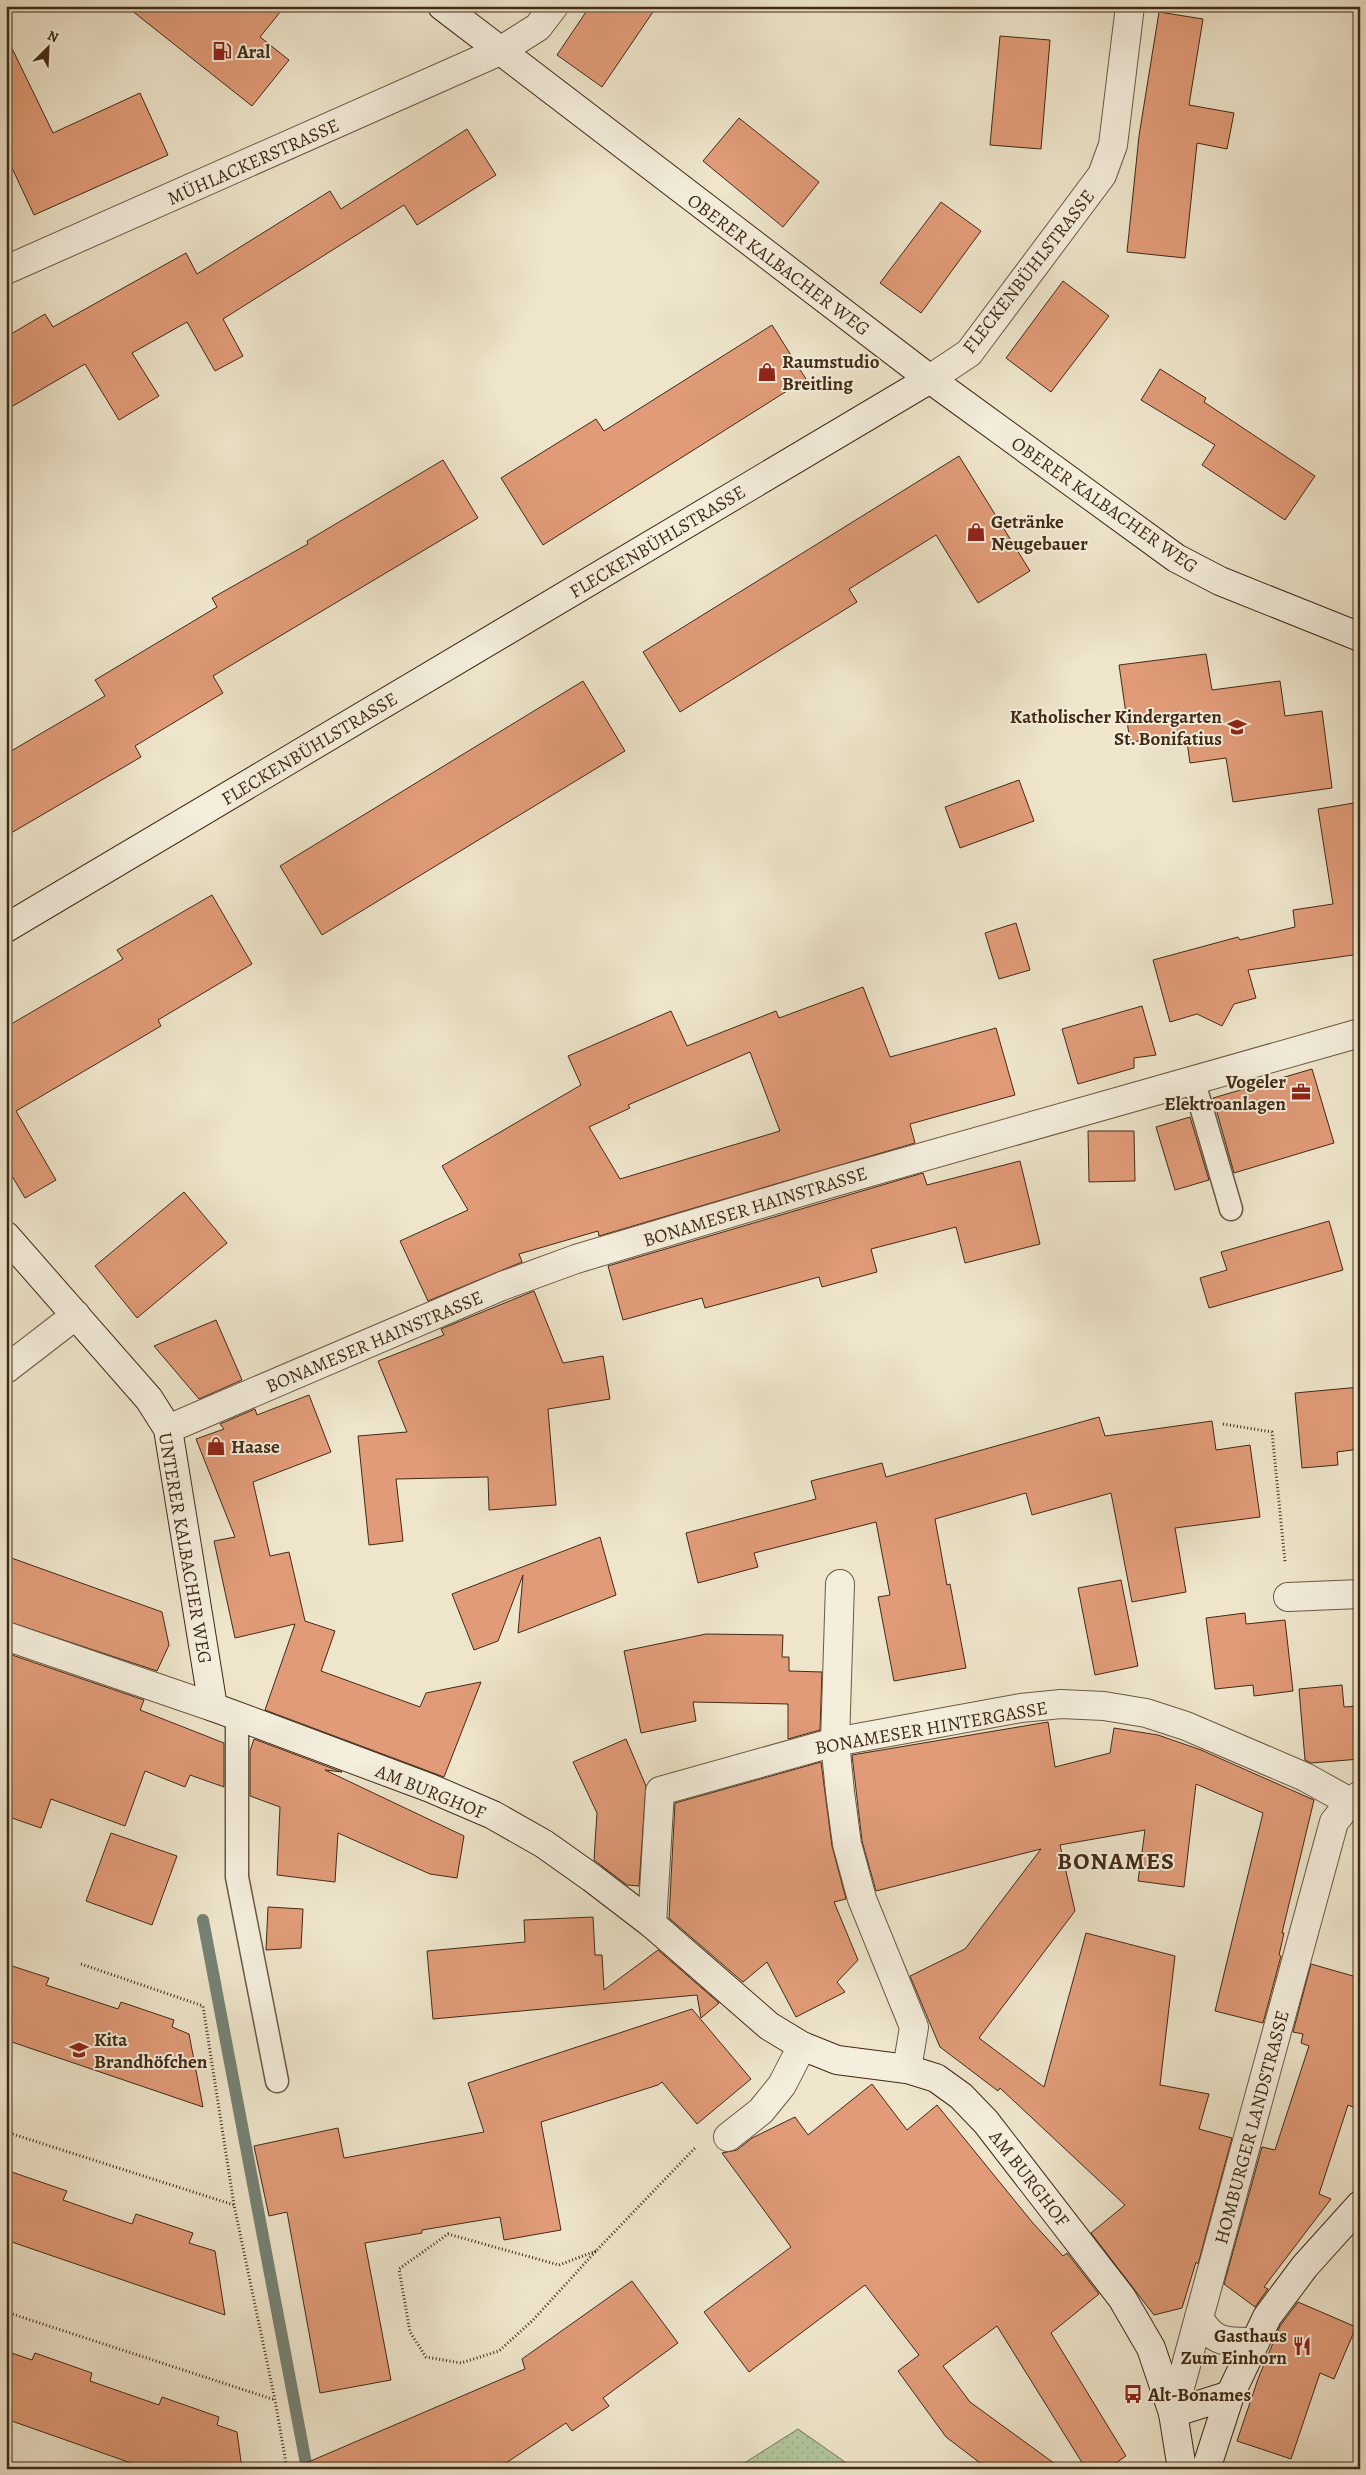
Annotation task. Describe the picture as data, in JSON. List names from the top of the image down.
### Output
{
  "streets": {
    "street": [
      "MÜHLACKERSTRASSE",
      "OBERER KALBACHER WEG",
      "FLECKENBÜHLSTRASSE",
      "BONAMESER HAINSTRASSE",
      "UNTERER KALBACHER WEG",
      "BONAMESER HINTERGASSE",
      "AM BURGHOF",
      "HOMBURGER LANDSTRASSE"
    ]
  },
  "crossings": [
    ["MÜHLACKERSTRASSE", "OBERER KALBACHER WEG"],
    ["OBERER KALBACHER WEG", "FLECKENBÜHLSTRASSE"],
    ["BONAMESER HAINSTRASSE", "UNTERER KALBACHER WEG"],
    ["UNTERER KALBACHER WEG", "AM BURGHOF"],
    ["BONAMESER HINTERGASSE", "AM BURGHOF"],
    ["BONAMESER HINTERGASSE", "HOMBURGER LANDSTRASSE"],
    ["AM BURGHOF", "HOMBURGER LANDSTRASSE"]
  ],
  "districts": ["BONAMES"],
  "places": {
    "fuel station": ["Aral"],
    "shop": ["Raumstudio Breitling", "Getränke Neugebauer", "Haase"],
    "school or university": ["Katholischer Kindergarten St. Bonifatius", "Kita Brandhöfchen"],
    "office": ["Vogeler Elektroanlagen"],
    "restaurant": ["Gasthaus Zum Einhorn"],
    "bus stop": ["Alt-Bonames"]
  },
  "north": "top right"
}
